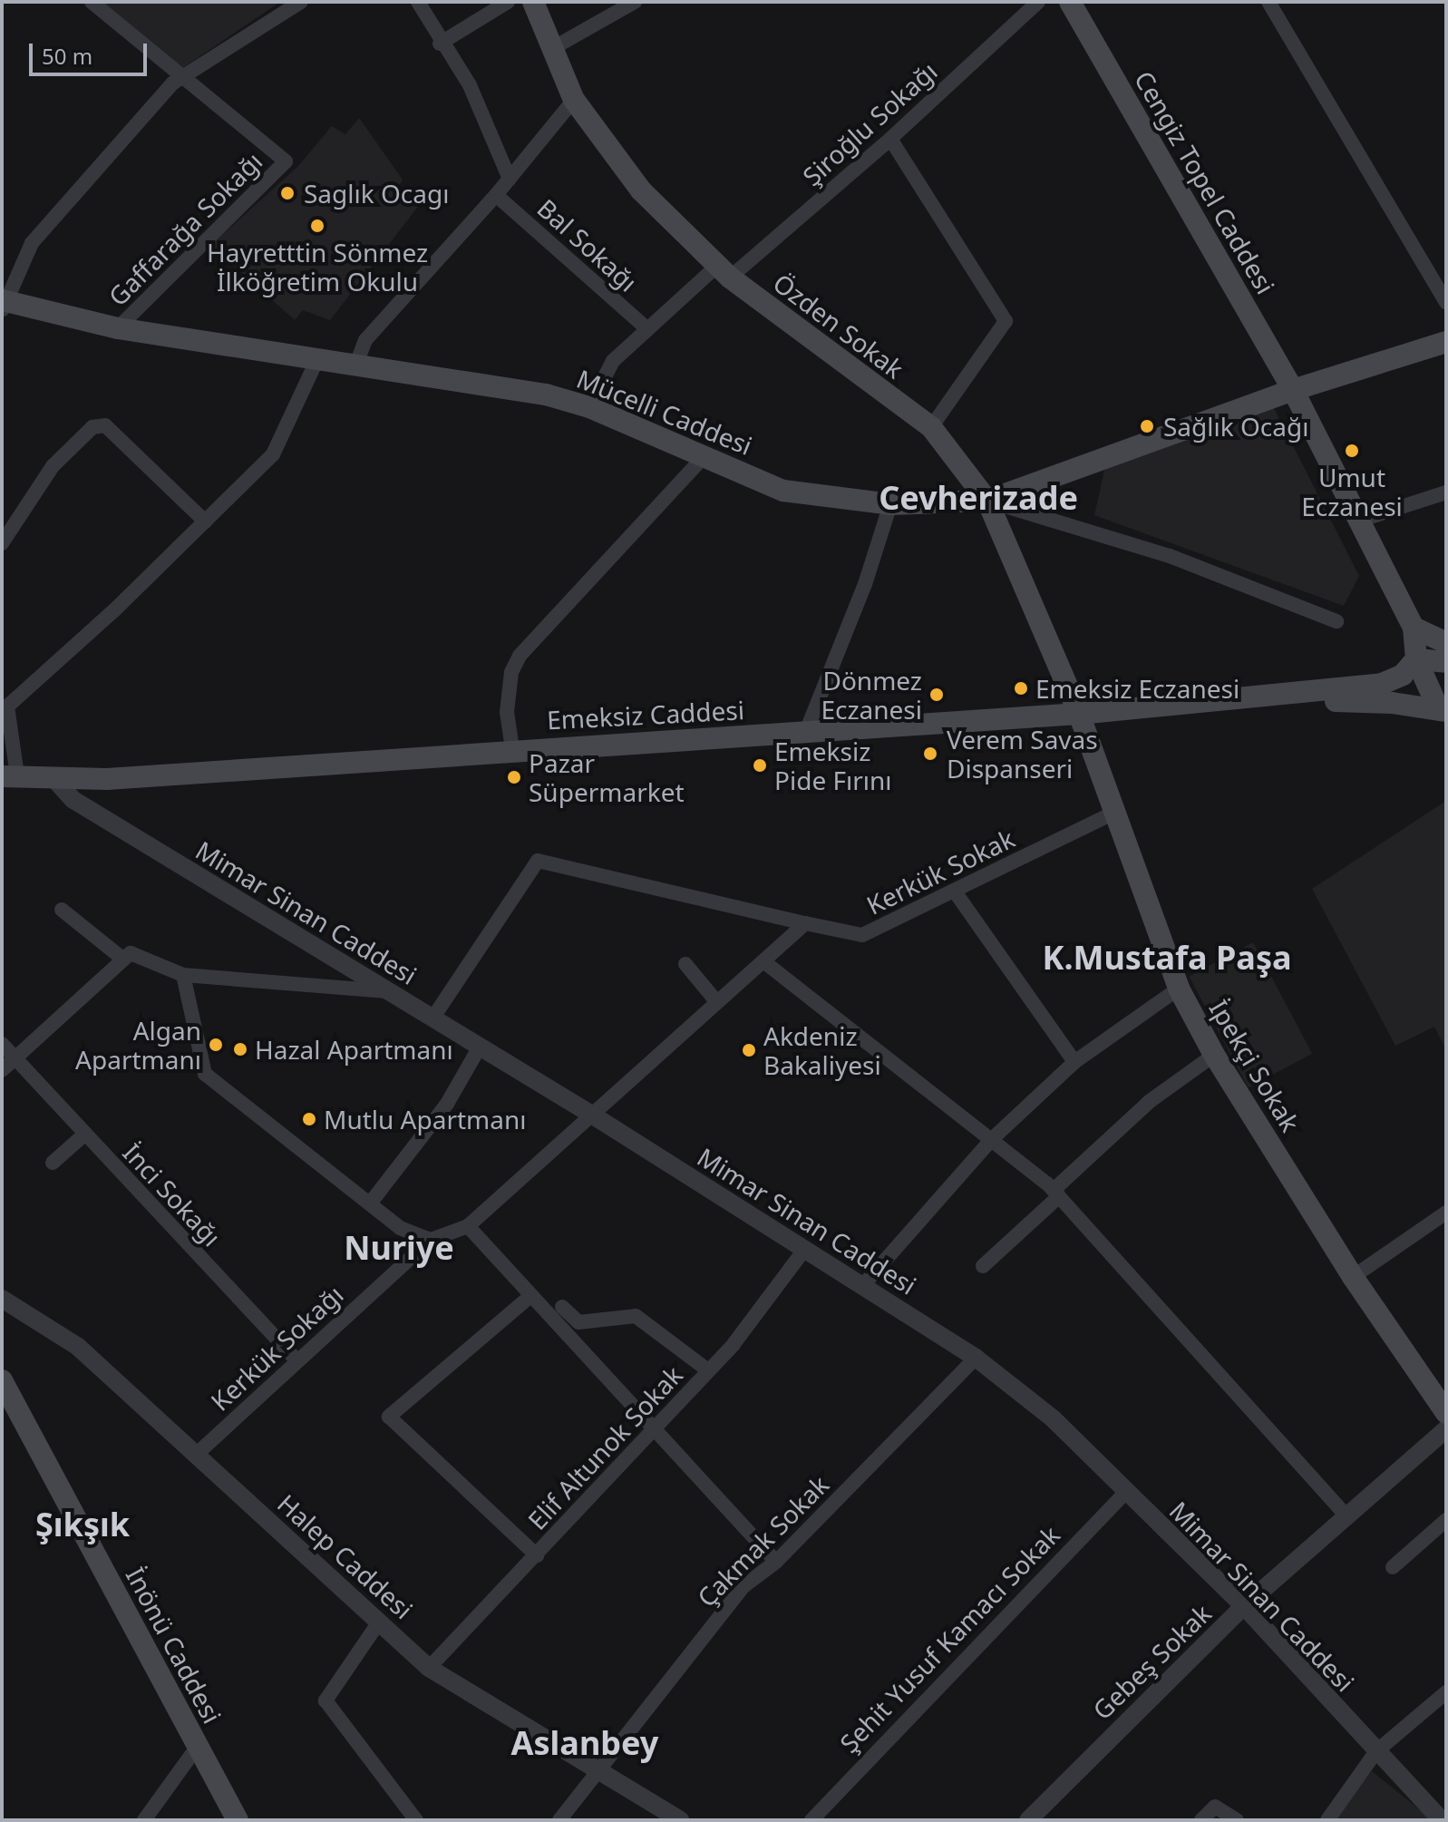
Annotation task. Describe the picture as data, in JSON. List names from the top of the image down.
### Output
{
  "streets": {
    "main road": [
      "Cengiz Topel Caddesi",
      "Özden Sokak",
      "Mücelli Caddesi",
      "Emeksiz Caddesi",
      "İpekçi Sokak",
      "İnönü Caddesi"
    ],
    "street": [
      "Şiroğlu Sokağı",
      "Gaffarağa Sokağı",
      "Bal Sokağı",
      "Kerkük Sokak",
      "Mimar Sinan Caddesi",
      "İnci Sokağı",
      "Kerkük Sokağı",
      "Elif Altunok Sokak",
      "Çakmak Sokak",
      "Halep Caddesi",
      "Şehit Yusuf Kamacı Sokak",
      "Gebeş Sokak"
    ]
  },
  "crossings": [
    ["Şiroğlu Sokağı", "Bal Sokağı"],
    ["Şiroğlu Sokağı", "Özden Sokak"],
    ["Şiroğlu Sokağı", "Mücelli Caddesi"],
    ["Cengiz Topel Caddesi", "Mücelli Caddesi"],
    ["Gaffarağa Sokağı", "Mücelli Caddesi"],
    ["Özden Sokak", "Mücelli Caddesi"],
    ["Özden Sokak", "Emeksiz Caddesi"],
    ["Özden Sokak", "İpekçi Sokak"],
    ["Emeksiz Caddesi", "Mimar Sinan Caddesi"],
    ["Emeksiz Caddesi", "İpekçi Sokak"],
    ["Kerkük Sokak", "Mimar Sinan Caddesi"],
    ["Kerkük Sokak", "İpekçi Sokak"],
    ["Mimar Sinan Caddesi", "Kerkük Sokağı"],
    ["Mimar Sinan Caddesi", "Elif Altunok Sokak"],
    ["Mimar Sinan Caddesi", "Çakmak Sokak"],
    ["Mimar Sinan Caddesi", "Şehit Yusuf Kamacı Sokak"],
    ["Mimar Sinan Caddesi", "Gebeş Sokak"],
    ["İnci Sokağı", "Kerkük Sokağı"],
    ["Kerkük Sokağı", "Halep Caddesi"],
    ["Elif Altunok Sokak", "Halep Caddesi"],
    ["Çakmak Sokak", "Halep Caddesi"]
  ],
  "districts": [
    "Cevherizade",
    "K.Mustafa Paşa",
    "Nuriye",
    "Şıkşık",
    "Aslanbey"
  ],
  "places": [
    "Saglık Ocagı",
    "Hayretttin Sönmez İlköğretim Okulu",
    "Sağlık Ocağı",
    "Umut Eczanesi",
    "Emeksiz Eczanesi",
    "Dönmez Eczanesi",
    "Verem Savas Dispanseri",
    "Emeksiz Pide Fırını",
    "Pazar Süpermarket",
    "Algan Apartmanı",
    "Hazal Apartmanı",
    "Akdeniz Bakaliyesi",
    "Mutlu Apartmanı"
  ],
  "scale_bar": "50 m"
}
